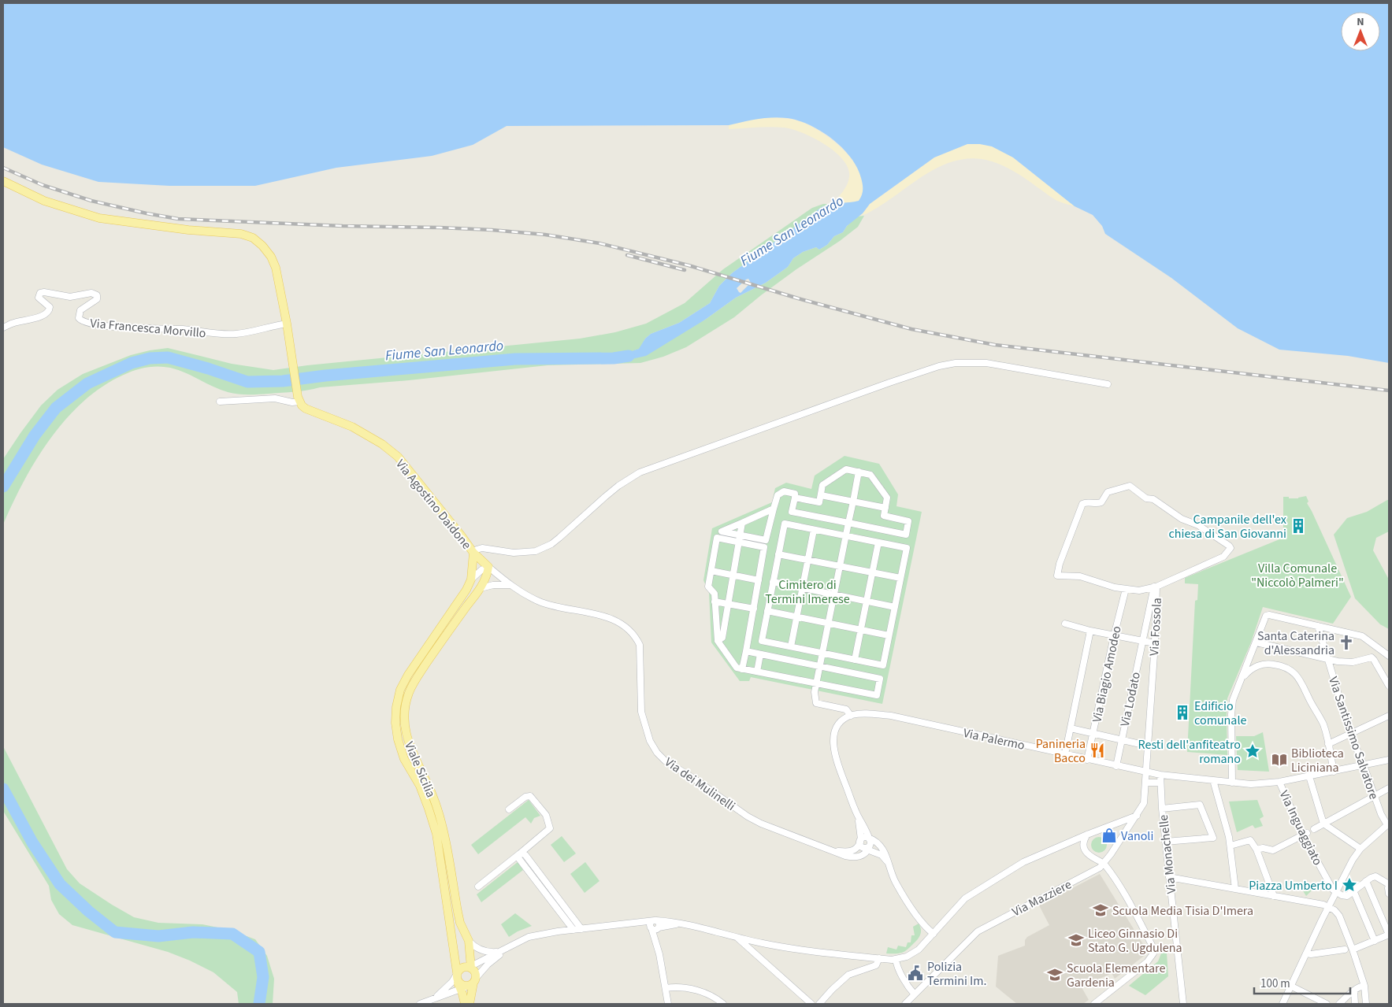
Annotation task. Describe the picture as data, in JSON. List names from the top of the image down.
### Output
{
  "streets": {
    "main road": ["Via Agostino Daidone", "Viale Sicilia"],
    "street": [
      "Via Francesca Morvillo",
      "Via Fossola",
      "Via Biagio Amodeo",
      "Via Lodato",
      "Via Santissimo Salvatore",
      "Via Palermo",
      "Via dei Mulinelli",
      "Via Inguaggiato",
      "Via Monachelle",
      "Via Mazziere"
    ]
  },
  "crossings": [
    ["Via Agostino Daidone", "Viale Sicilia"],
    ["Via Agostino Daidone", "Via dei Mulinelli"],
    ["Via Fossola", "Via Biagio Amodeo"],
    ["Via Fossola", "Via Lodato"],
    ["Via Fossola", "Via Palermo"],
    ["Via Fossola", "Via Mazziere"],
    ["Via Biagio Amodeo", "Via Palermo"],
    ["Via Lodato", "Via Palermo"],
    ["Via Santissimo Salvatore", "Via Palermo"],
    ["Via Palermo", "Via dei Mulinelli"],
    ["Via Palermo", "Via Inguaggiato"],
    ["Via Palermo", "Via Monachelle"],
    ["Via Palermo", "Via Mazziere"],
    ["Viale Sicilia", "Via dei Mulinelli"]
  ],
  "water": ["Fiume San Leonardo"],
  "parks": ["Villa Comunale \"Niccolò Palmeri\"", "Cimitero di Termini Imerese"],
  "places": {
    "building": ["Campanile dell'ex chiesa di San Giovanni", "Edificio comunale"],
    "church": ["Santa Caterina d'Alessandria"],
    "restaurant": ["Panineria Bacco"],
    "place": ["Resti dell'anfiteatro romano", "Piazza Umberto I"],
    "library": ["Biblioteca Liciniana"],
    "shop": ["Vanoli"],
    "school or university": ["Scuola Media Tisia D'Imera", "Liceo Ginnasio Di Stato G. Ugdulena", "Scuola Elementare Gardenia"],
    "public building": ["Polizia Termini Im."]
  },
  "scale_bar": "100 m",
  "north": "top"
}
